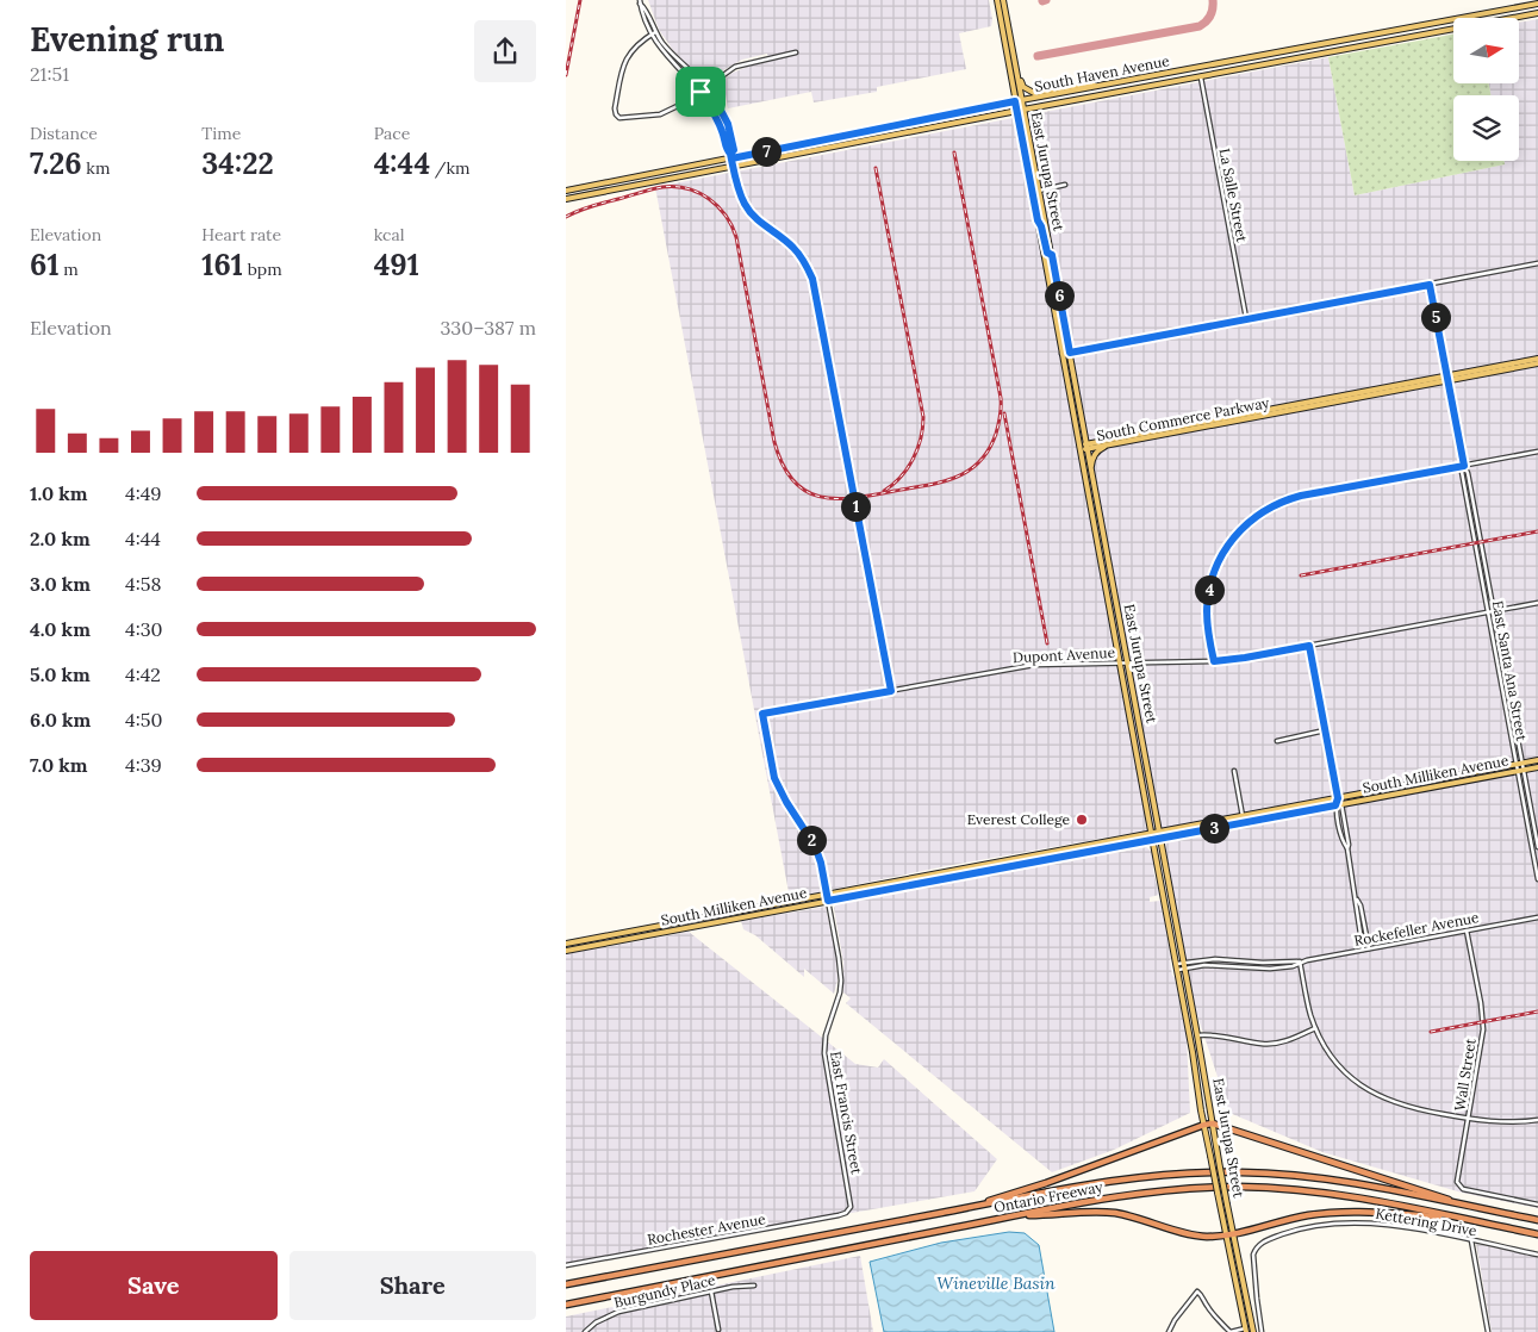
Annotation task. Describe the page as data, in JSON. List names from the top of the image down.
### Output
{
  "streets": {
    "highway": ["Ontario Freeway"],
    "main road": [
      "South Haven Avenue",
      "East Jurupa Street",
      "South Commerce Parkway",
      "South Milliken Avenue"
    ],
    "street": [
      "La Salle Street",
      "Dupont Avenue",
      "East Santa Ana Street",
      "Rockefeller Avenue",
      "Wall Street",
      "East Francis Street",
      "Kettering Drive",
      "Rochester Avenue",
      "Burgundy Place"
    ]
  },
  "crossings": [
    ["South Haven Avenue", "East Jurupa Street"],
    ["South Haven Avenue", "La Salle Street"],
    ["East Jurupa Street", "South Commerce Parkway"],
    ["East Jurupa Street", "Dupont Avenue"],
    ["East Jurupa Street", "South Milliken Avenue"],
    ["East Jurupa Street", "Rockefeller Avenue"],
    ["South Commerce Parkway", "East Santa Ana Street"],
    ["Dupont Avenue", "East Santa Ana Street"],
    ["Dupont Avenue", "East Francis Street"],
    ["East Santa Ana Street", "South Milliken Avenue"],
    ["South Milliken Avenue", "East Francis Street"],
    ["Rockefeller Avenue", "Wall Street"],
    ["East Francis Street", "Rochester Avenue"]
  ],
  "water": ["Wineville Basin"],
  "places": ["Everest College"],
  "north": "right",
  "page": {
    "heading": ["Evening run", "21:51"],
    "stats": [
      ["Distance", "7.26 km"],
      ["Time", "34:22"],
      ["Pace", "4:44 /km"],
      ["Elevation", "61 m"],
      ["Heart rate", "161 bpm"],
      ["kcal", "491"]
    ],
    "pins": [
      "7",
      "6",
      "5",
      "1",
      "4",
      "3",
      "2"
    ],
    "chart": ["Elevation", "330–387 m"],
    "list": [
      {
        "name": "1.0 km",
        "note": "4:49"
      },
      {
        "name": "2.0 km",
        "note": "4:44"
      },
      {
        "name": "3.0 km",
        "note": "4:58"
      },
      {
        "name": "4.0 km",
        "note": "4:30"
      },
      {
        "name": "5.0 km",
        "note": "4:42"
      },
      {
        "name": "6.0 km",
        "note": "4:50"
      },
      {
        "name": "7.0 km",
        "note": "4:39"
      }
    ],
    "buttons": ["Save", "Share"]
  }
}
